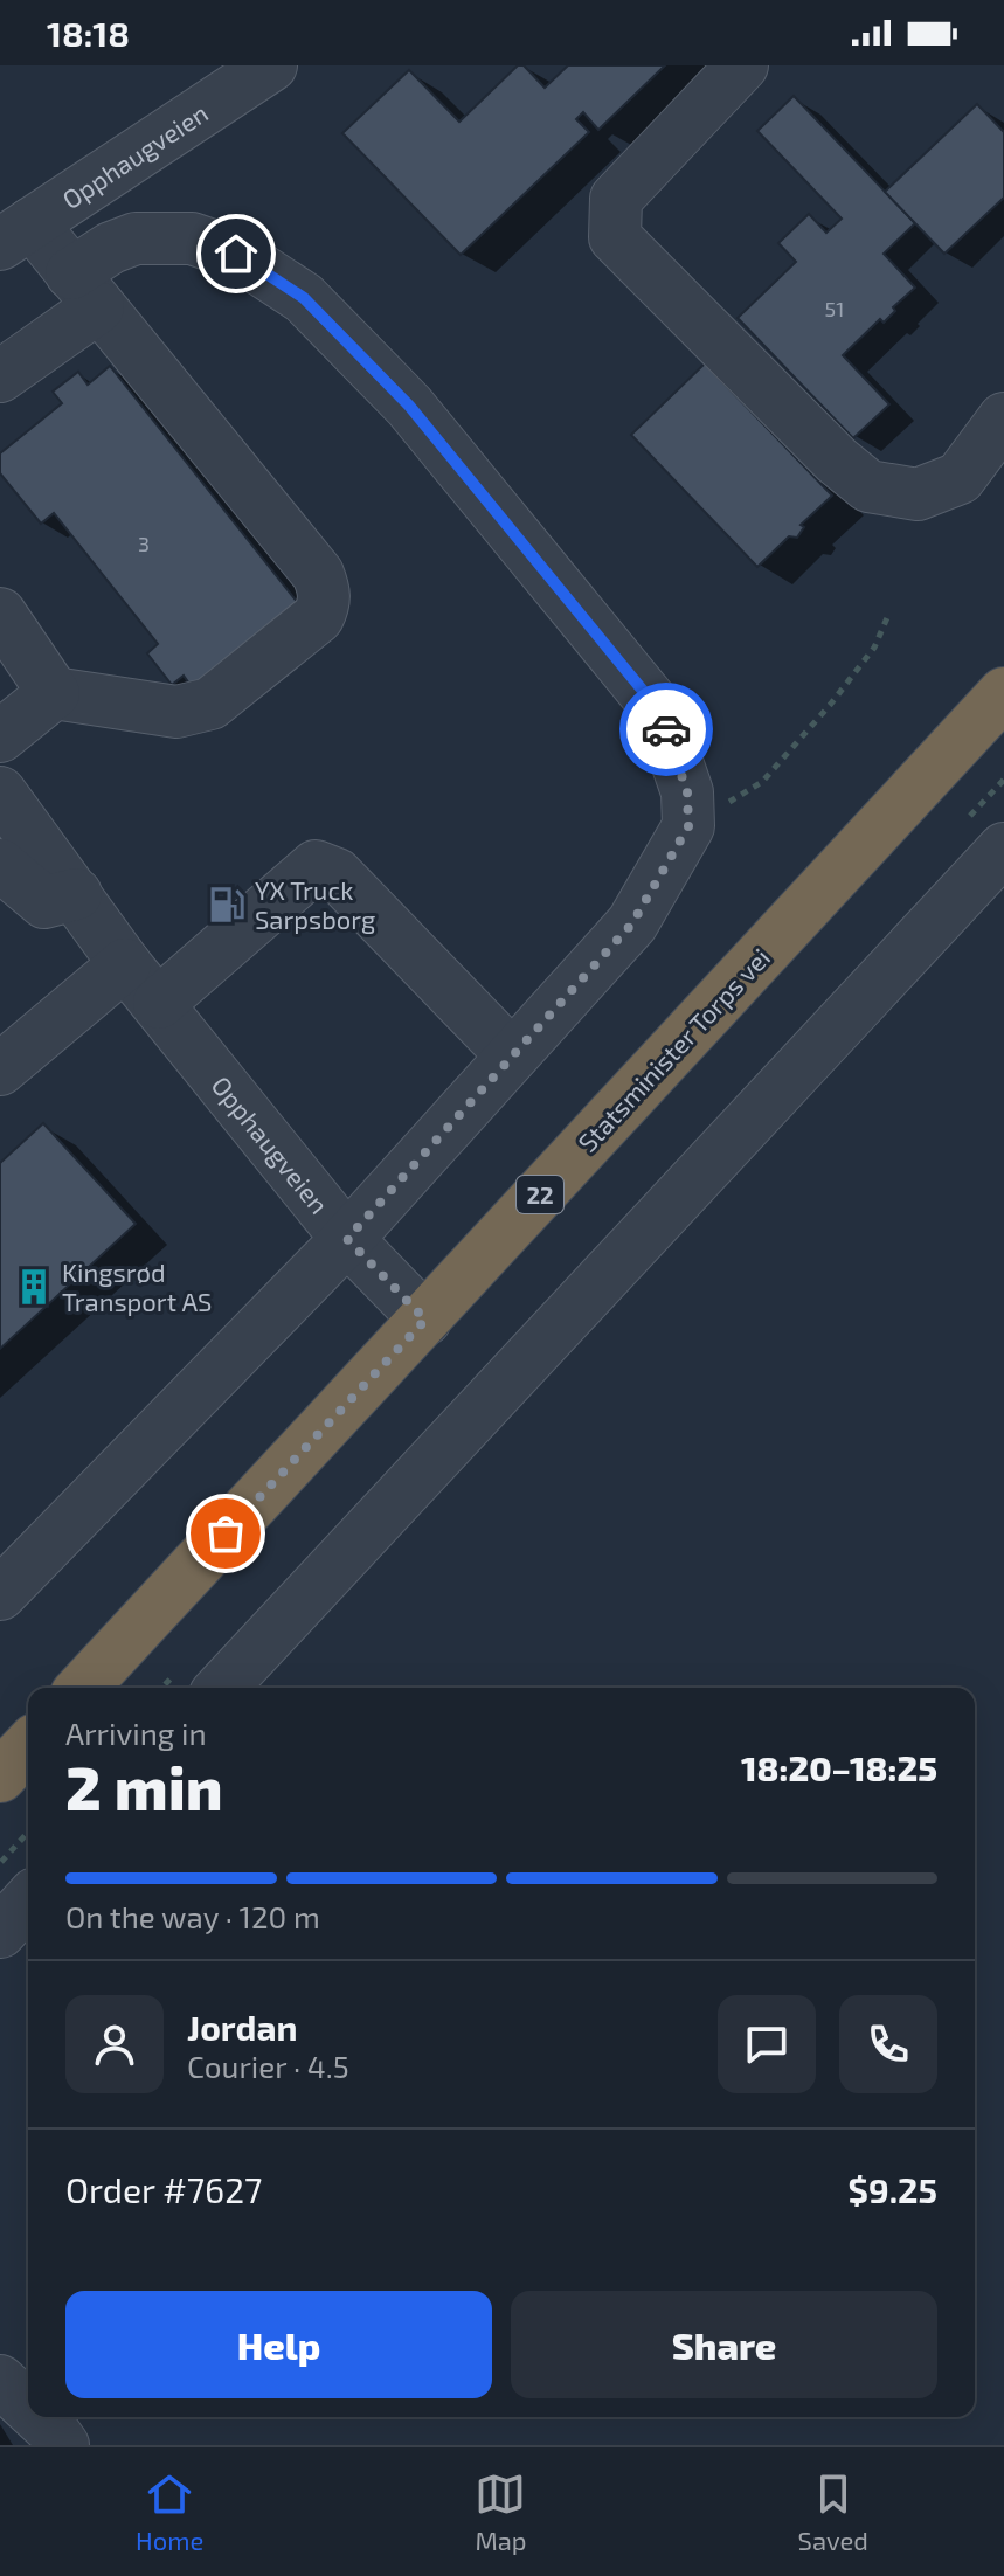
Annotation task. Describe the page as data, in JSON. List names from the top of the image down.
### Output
{
  "streets": {
    "highway": ["Statsminister Torps vei", "22"],
    "street": ["Opphaugveien"]
  },
  "crossings": [
    ["Opphaugveien", "Statsminister Torps vei"]
  ],
  "places": {
    "fuel station": ["YX Truck Sarpsborg"],
    "building": ["Kingsrød Transport AS"]
  },
  "house_numbers": ["51", "3"],
  "page": {
    "status": "18:18",
    "heading": ["2 min", "Arriving in", "18:20–18:25"],
    "panel": [
      "Jordan",
      "Courier · 4.5",
      "Order #7627",
      "$9.25"
    ],
    "bar": "On the way · 120 m",
    "buttons": ["Help", "Share"],
    "tabs": ["Home", "Map", "Saved"]
  }
}
